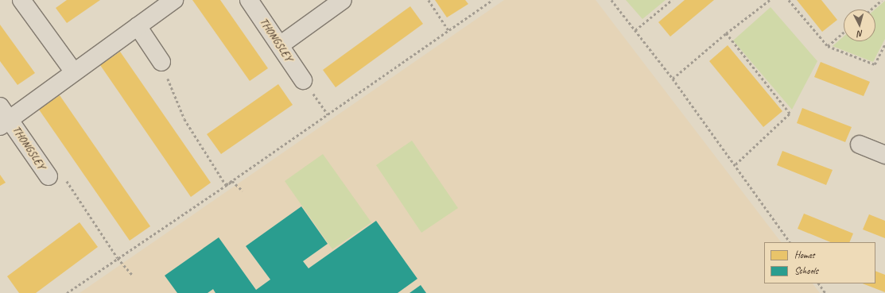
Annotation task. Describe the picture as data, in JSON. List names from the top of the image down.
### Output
{
  "streets": {
    "street": ["THONGSLEY"]
  },
  "legend": ["Homes", "Schools"],
  "north": "bottom"
}
